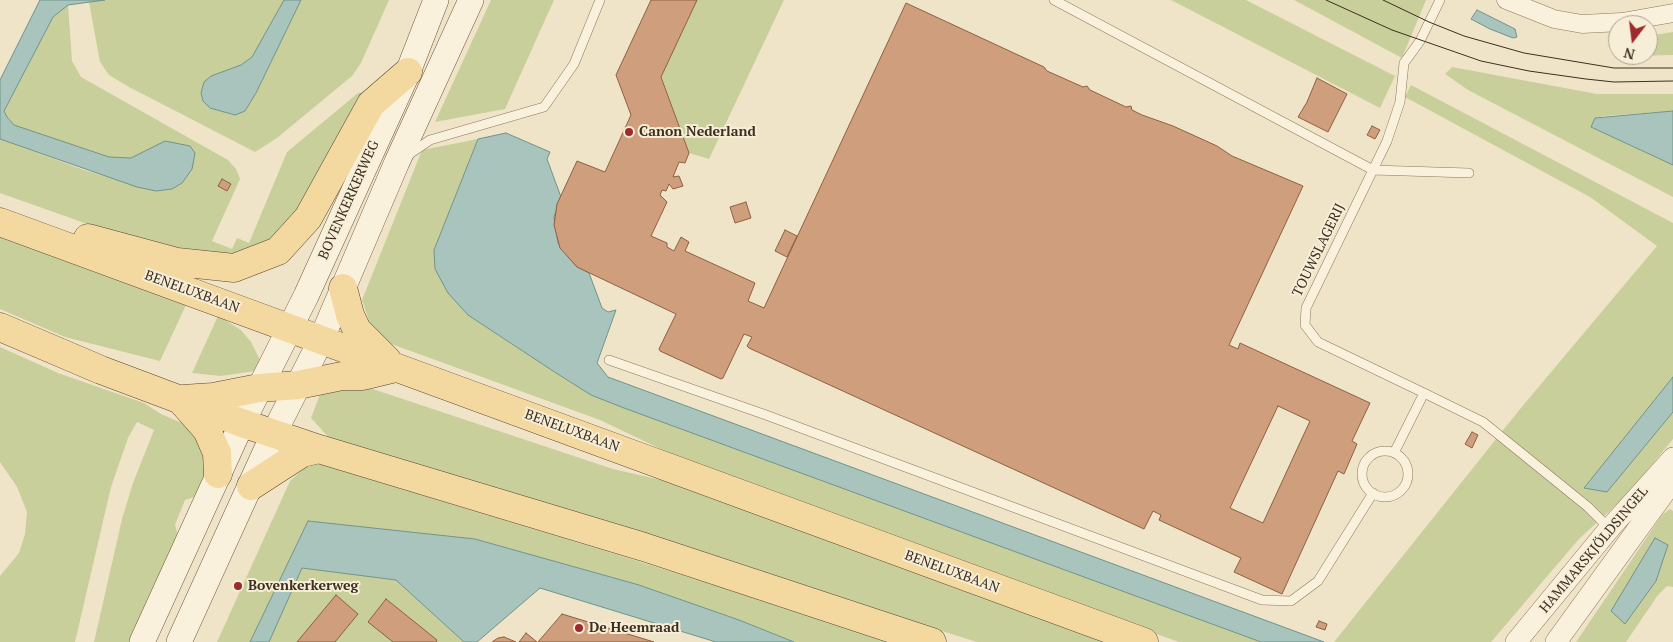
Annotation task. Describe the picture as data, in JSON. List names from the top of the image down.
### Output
{
  "streets": {
    "main road": ["BOVENKERKERWEG", "BENELUXBAAN"],
    "street": ["HAMMARSKJÖLDSINGEL"],
    "lane": ["TOUWSLAGERIJ"]
  },
  "crossings": [
    ["BOVENKERKERWEG", "BENELUXBAAN"],
    ["TOUWSLAGERIJ", "HAMMARSKJÖLDSINGEL"]
  ],
  "places": ["Canon Nederland", "Bovenkerkerweg", "De Heemraad"],
  "north": "bottom"
}
